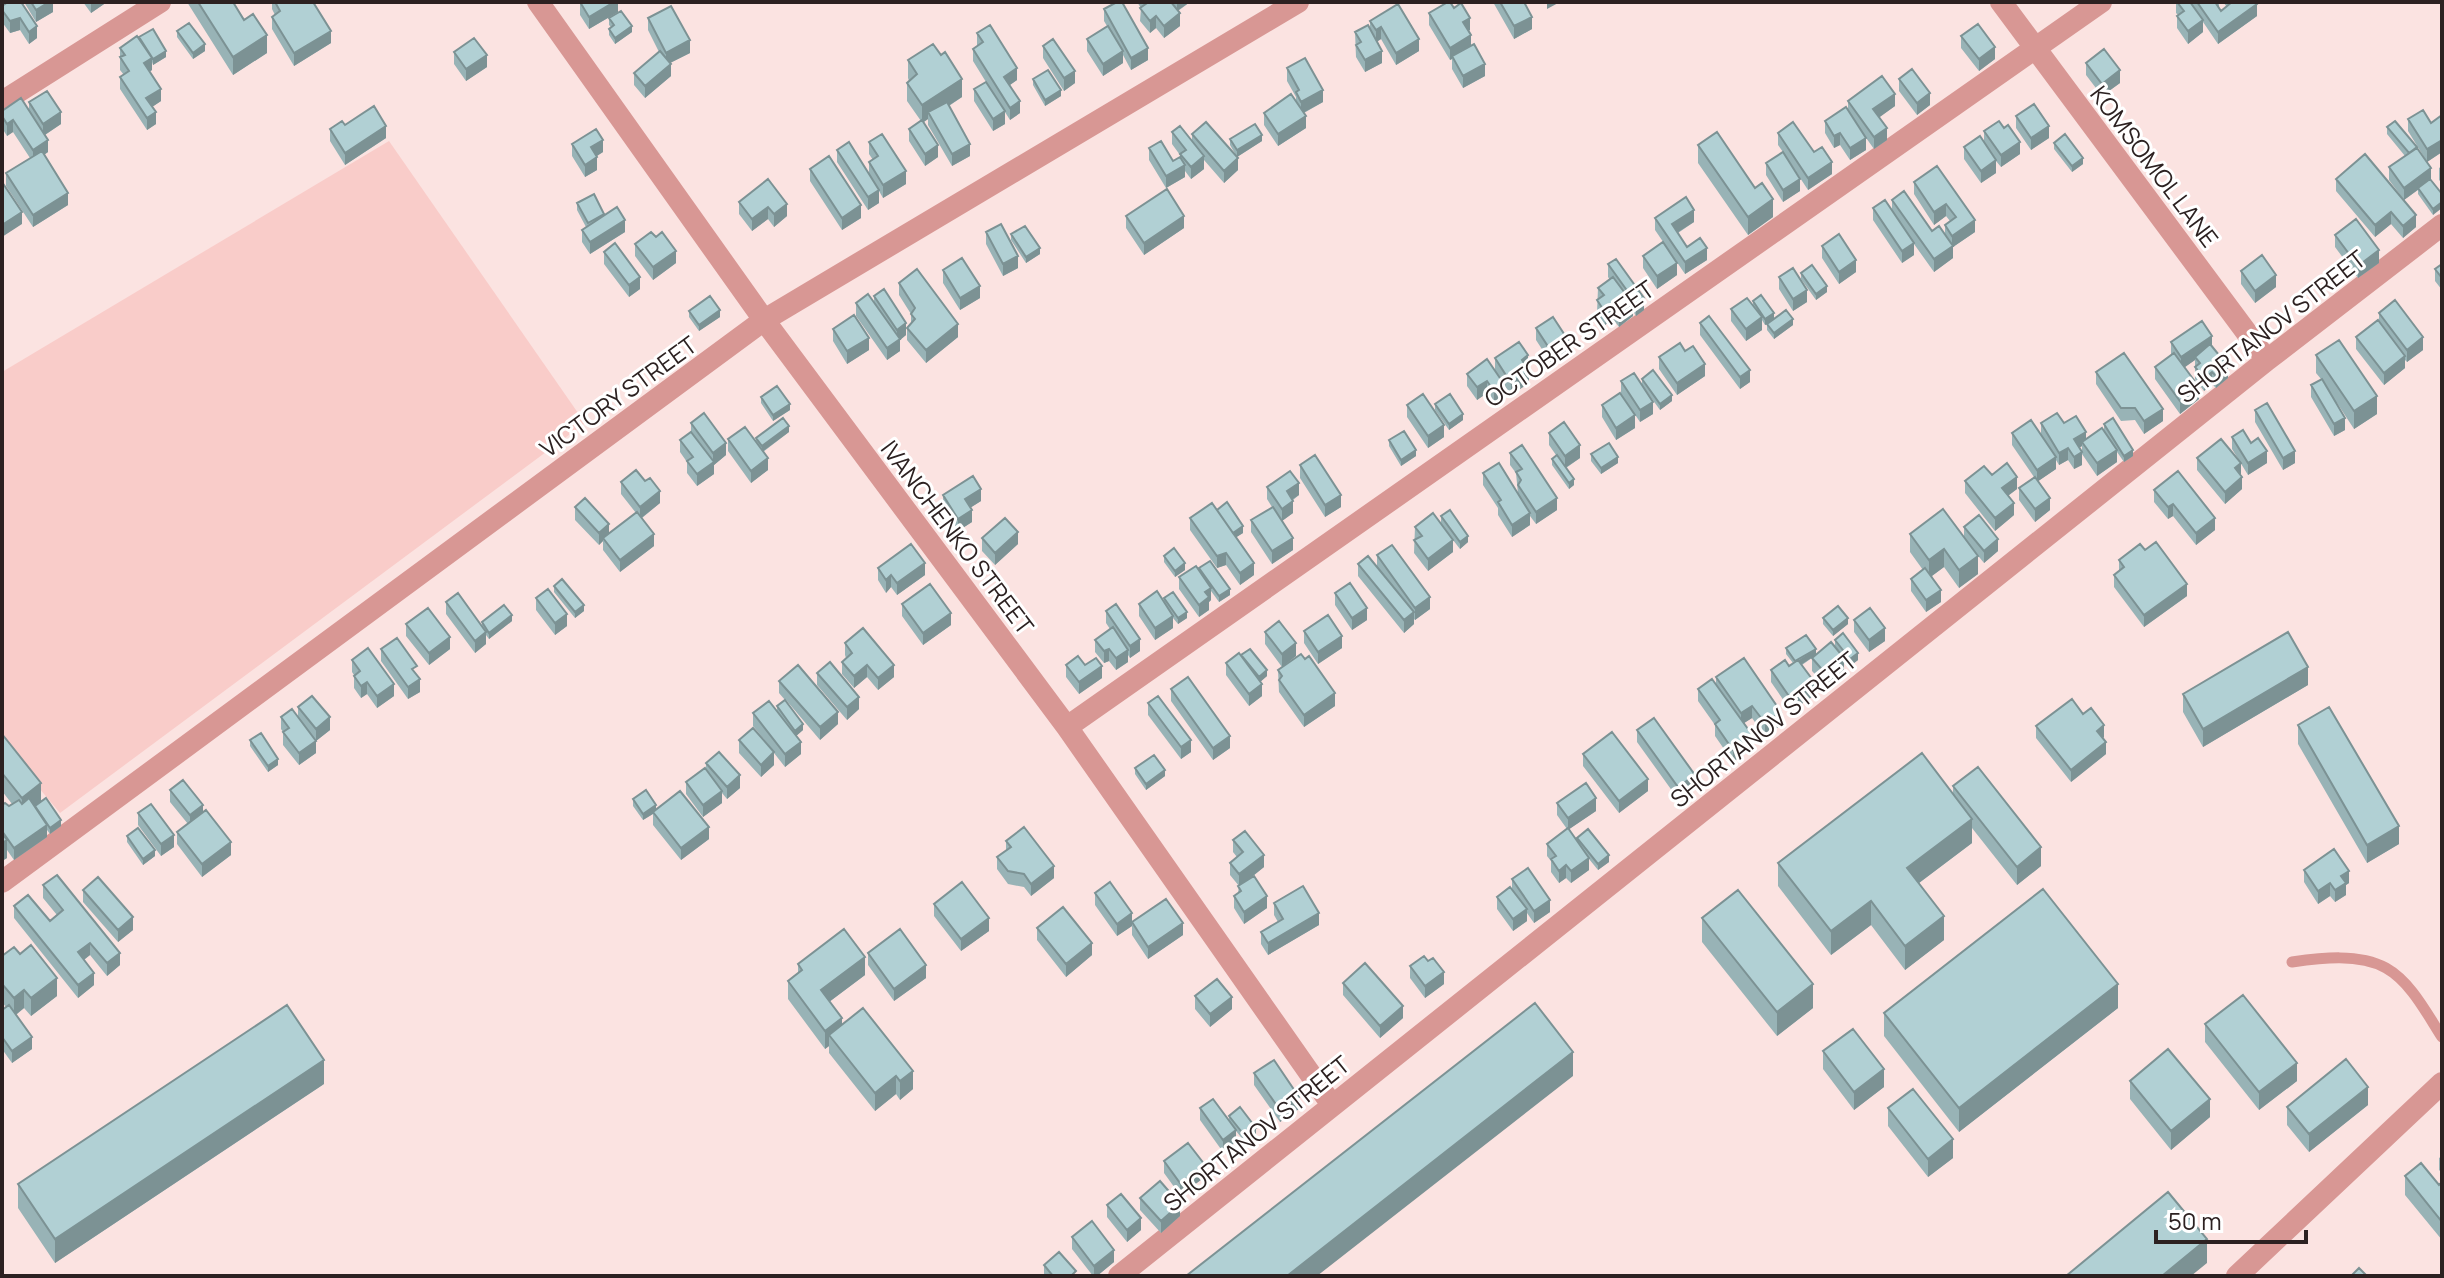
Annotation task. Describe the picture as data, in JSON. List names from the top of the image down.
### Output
{
  "streets": {
    "street": [
      "KOMSOMOL LANE",
      "SHORTANOV STREET",
      "OCTOBER STREET",
      "VICTORY STREET",
      "IVANCHENKO STREET"
    ]
  },
  "crossings": [
    ["KOMSOMOL LANE", "SHORTANOV STREET"],
    ["KOMSOMOL LANE", "OCTOBER STREET"],
    ["SHORTANOV STREET", "IVANCHENKO STREET"],
    ["OCTOBER STREET", "IVANCHENKO STREET"],
    ["VICTORY STREET", "IVANCHENKO STREET"]
  ],
  "scale_bar": "50 m"
}
